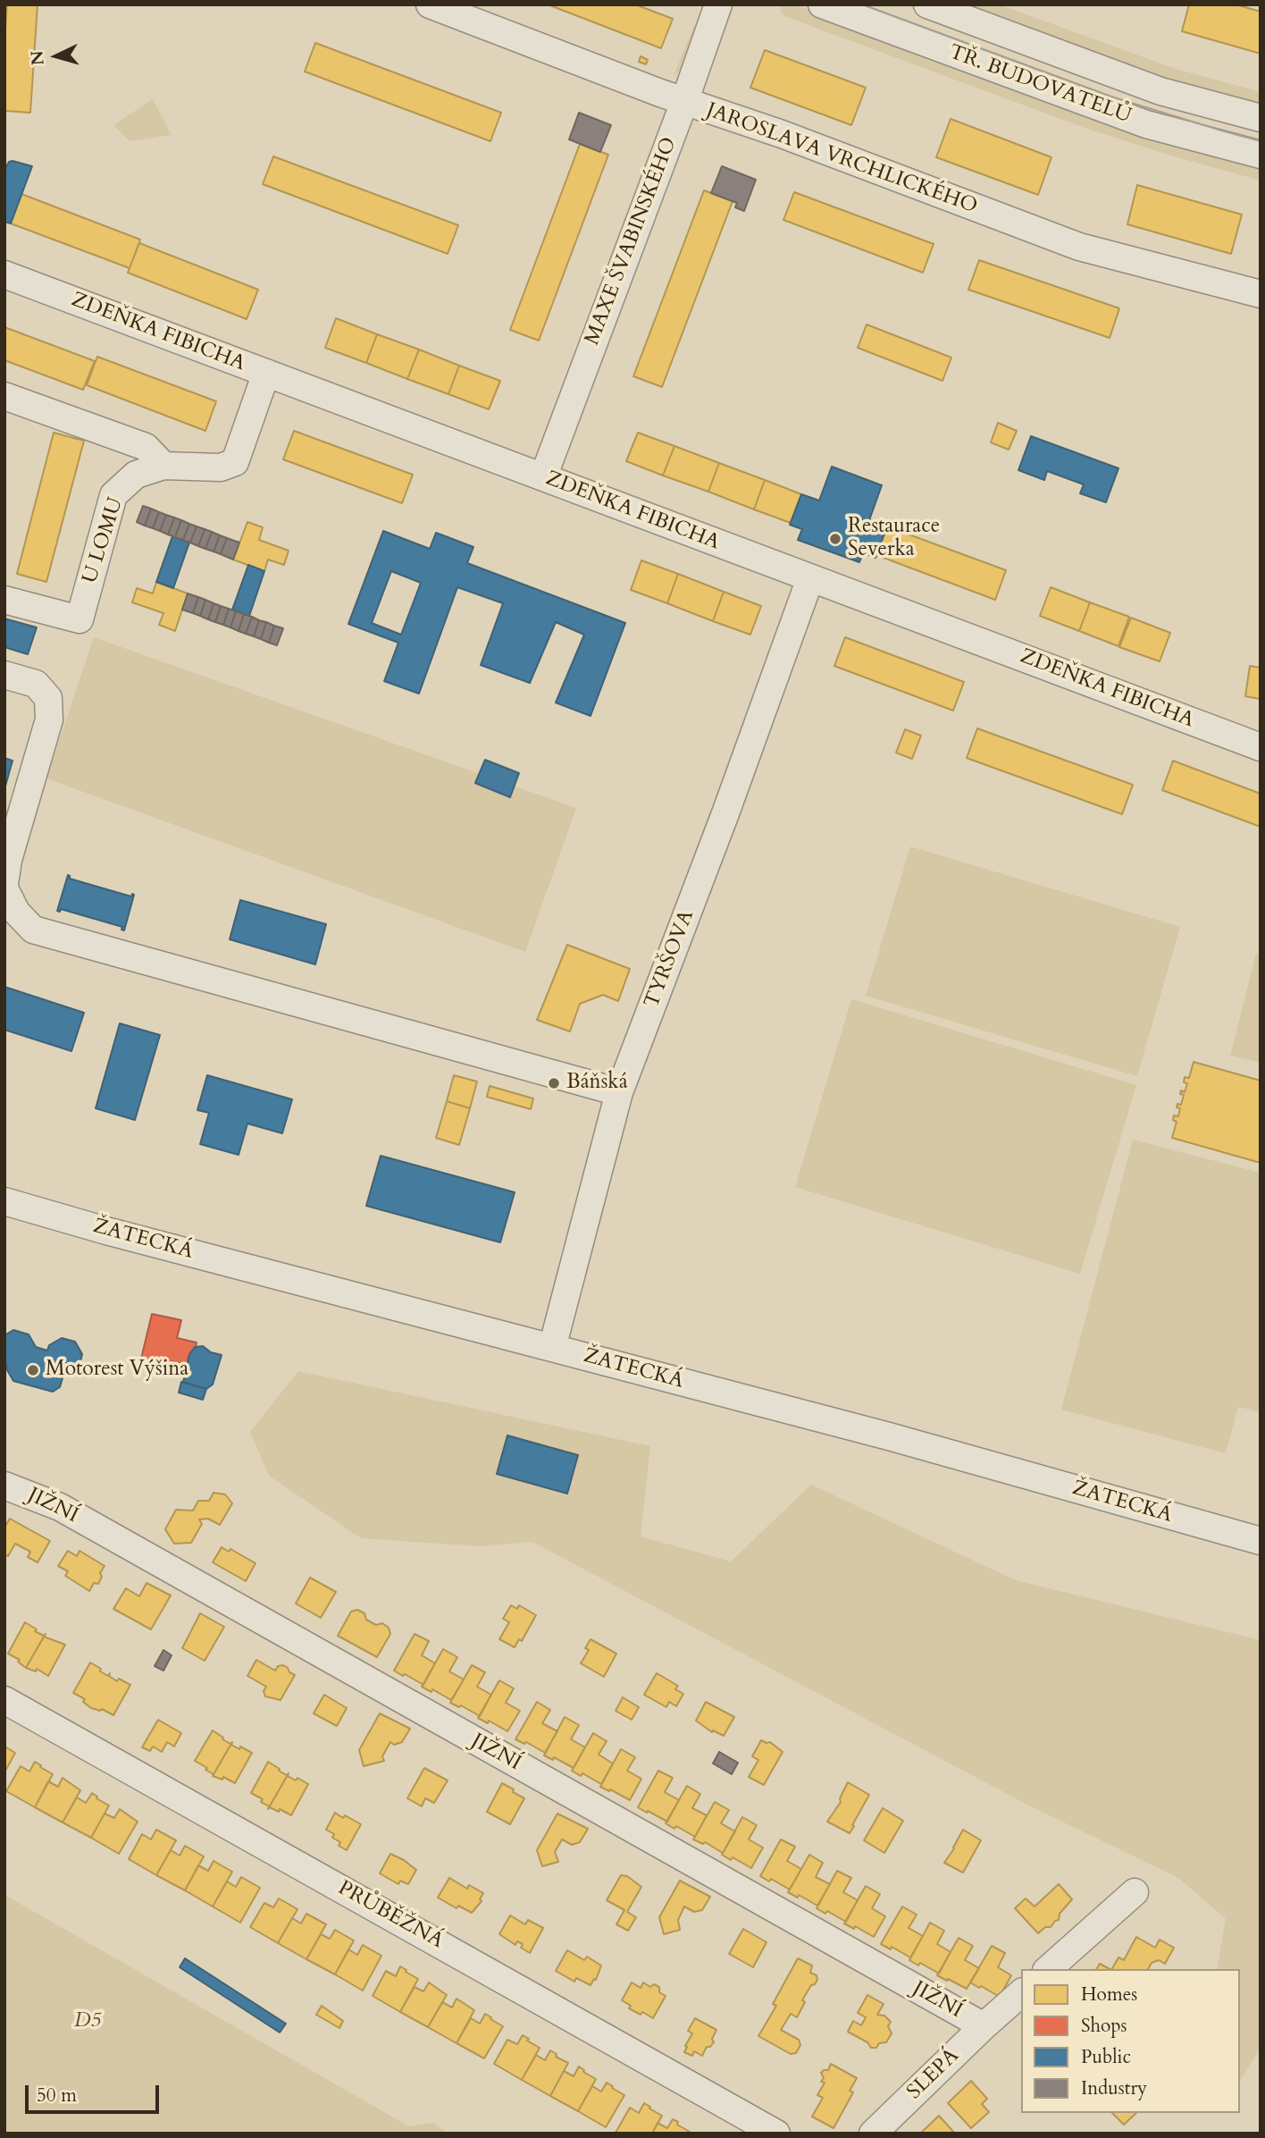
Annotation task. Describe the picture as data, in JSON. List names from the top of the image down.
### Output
{
  "streets": {
    "street": [
      "TŘ. BUDOVATELŮ",
      "JAROSLAVA VRCHLICKÉHO",
      "MAXE ŠVABINSKÉHO",
      "ZDEŇKA FIBICHA",
      "U LOMU",
      "TYRŠOVA",
      "ŽATECKÁ",
      "JIŽNÍ",
      "PRŮBĚŽNÁ",
      "SLEPÁ"
    ]
  },
  "crossings": [
    ["JAROSLAVA VRCHLICKÉHO", "MAXE ŠVABINSKÉHO"],
    ["MAXE ŠVABINSKÉHO", "ZDEŇKA FIBICHA"],
    ["ZDEŇKA FIBICHA", "U LOMU"],
    ["ZDEŇKA FIBICHA", "TYRŠOVA"],
    ["TYRŠOVA", "ŽATECKÁ"],
    ["JIŽNÍ", "SLEPÁ"]
  ],
  "parks": ["D5"],
  "places": ["Restaurace Severka", "Báňská", "Motorest Výšina"],
  "legend": [
    "Homes",
    "Shops",
    "Public",
    "Industry"
  ],
  "scale_bar": "50 m",
  "north": "left"
}
